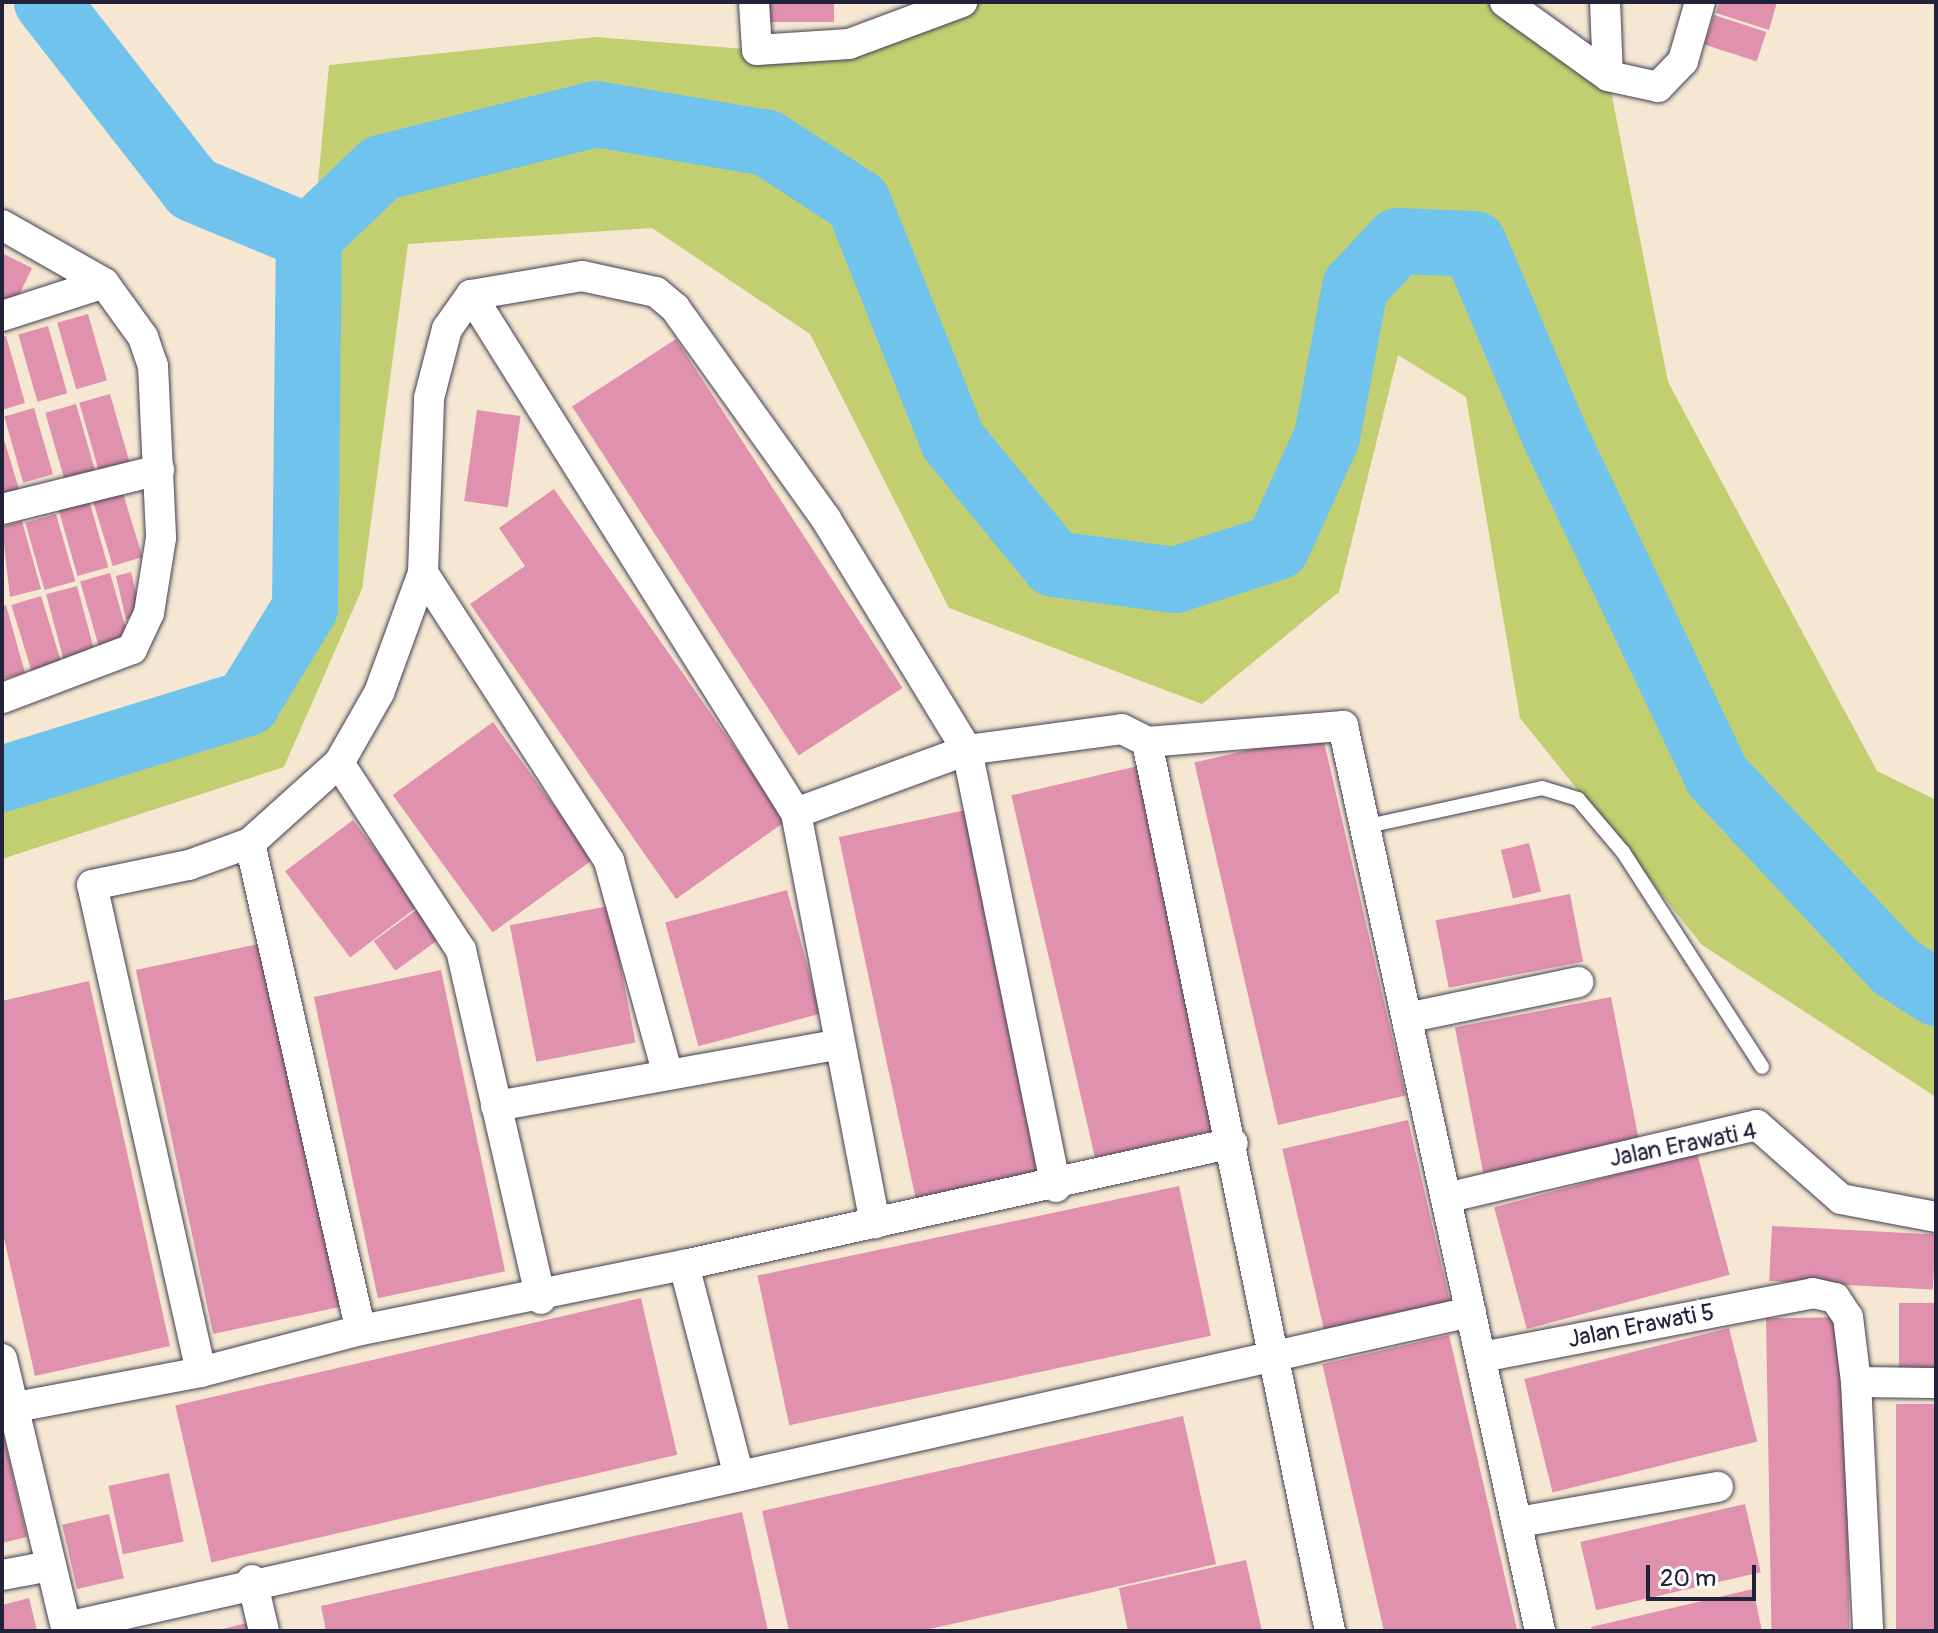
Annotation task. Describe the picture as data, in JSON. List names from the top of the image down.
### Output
{
  "streets": {
    "street": ["Jalan Erawati 4", "Jalan Erawati 5"]
  },
  "scale_bar": "20 m"
}
